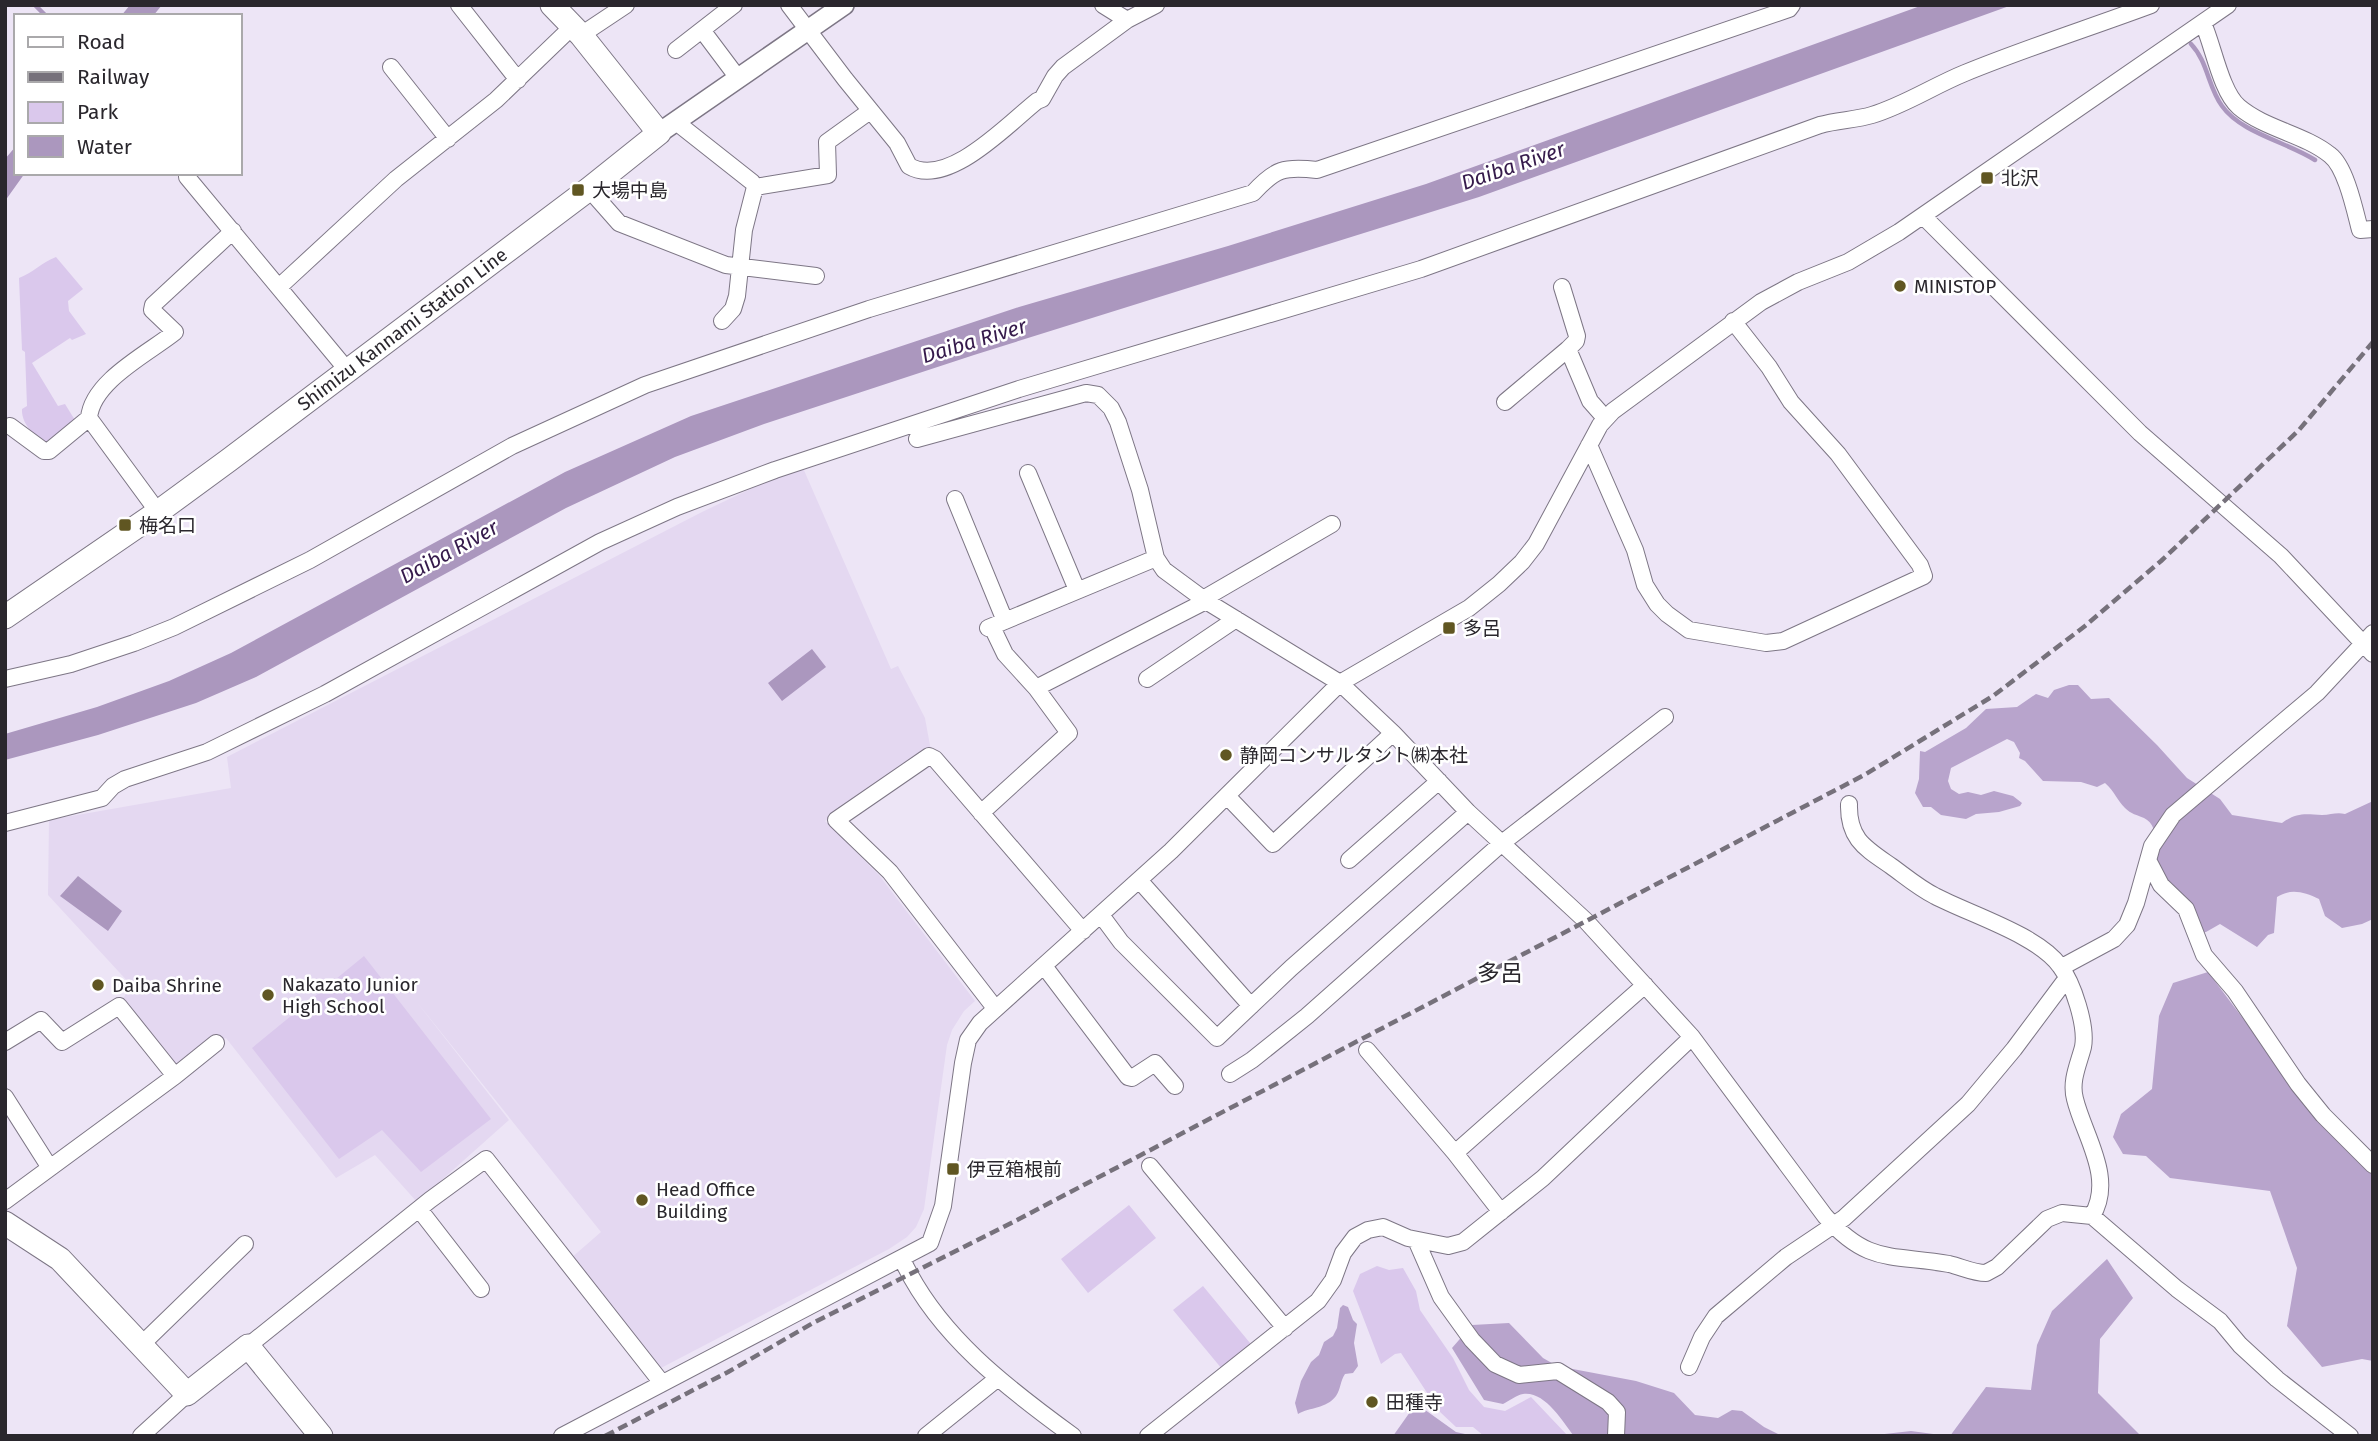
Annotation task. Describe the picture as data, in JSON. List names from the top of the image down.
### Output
{
  "streets": {
    "main road": ["Shimizu Kannami Station Line"]
  },
  "districts": ["多呂"],
  "water": ["Daiba River"],
  "places": {
    "transit": [
      "北沢",
      "大場中島",
      "梅名口",
      "多呂",
      "伊豆箱根前"
    ],
    "other": [
      "MINISTOP",
      "静岡コンサルタント㈱本社",
      "Daiba Shrine",
      "Nakazato Junior High School",
      "Head Office Building",
      "田種寺"
    ]
  },
  "legend": [
    "Road",
    "Railway",
    "Park",
    "Water"
  ]
}
